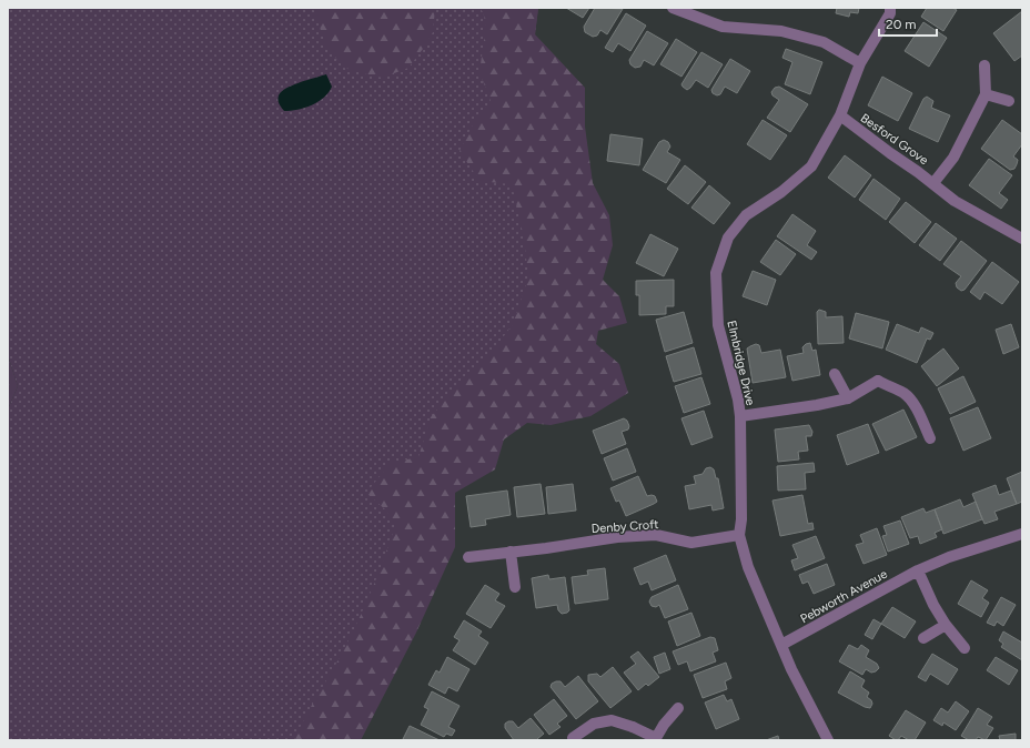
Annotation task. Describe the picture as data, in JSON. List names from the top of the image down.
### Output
{
  "streets": {
    "street": [
      "Besford Grove",
      "Elmbridge Drive",
      "Denby Croft",
      "Pebworth Avenue"
    ]
  },
  "crossings": [
    ["Besford Grove", "Elmbridge Drive"],
    ["Elmbridge Drive", "Denby Croft"],
    ["Elmbridge Drive", "Pebworth Avenue"]
  ],
  "scale_bar": "20 m"
}
